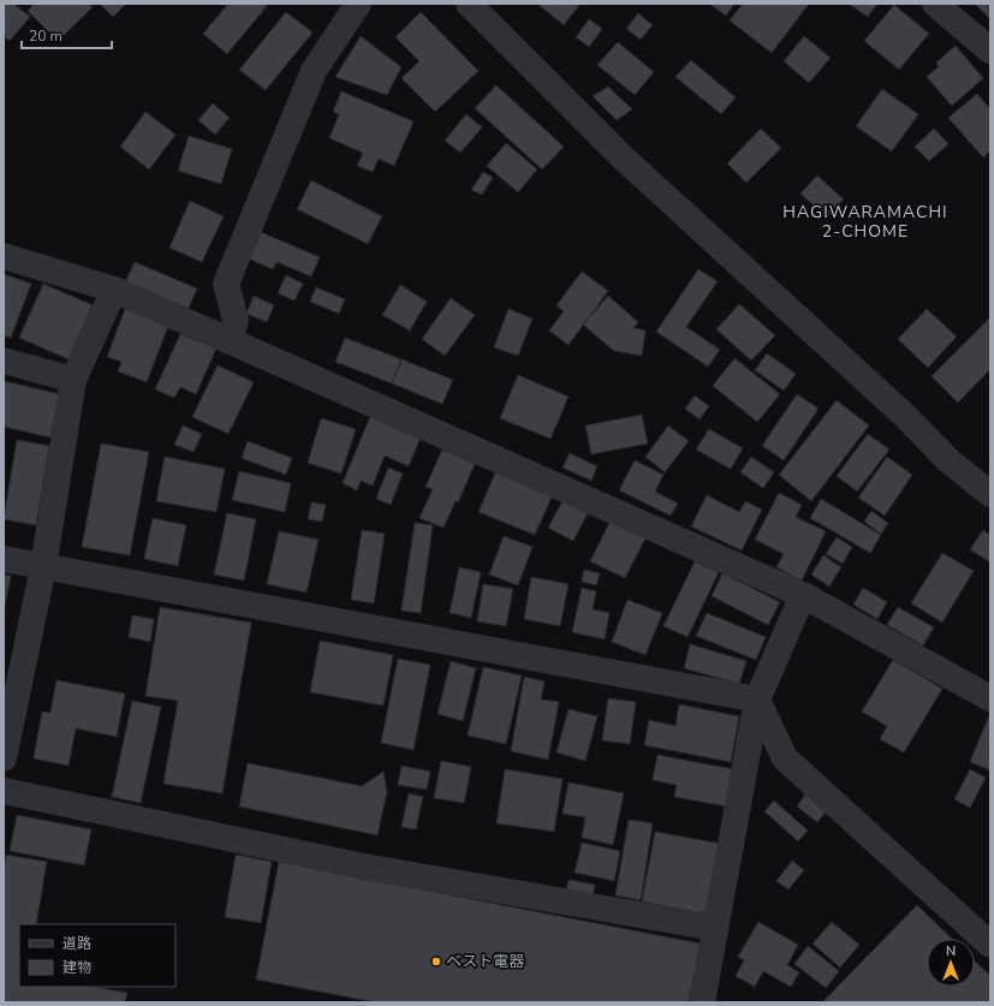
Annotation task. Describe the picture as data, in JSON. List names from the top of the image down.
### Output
{
  "districts": ["HAGIWARAMACHI 2-CHOME"],
  "places": ["ベスト電器"],
  "legend": ["道路", "建物"],
  "scale_bar": "20 m",
  "north": "top"
}
